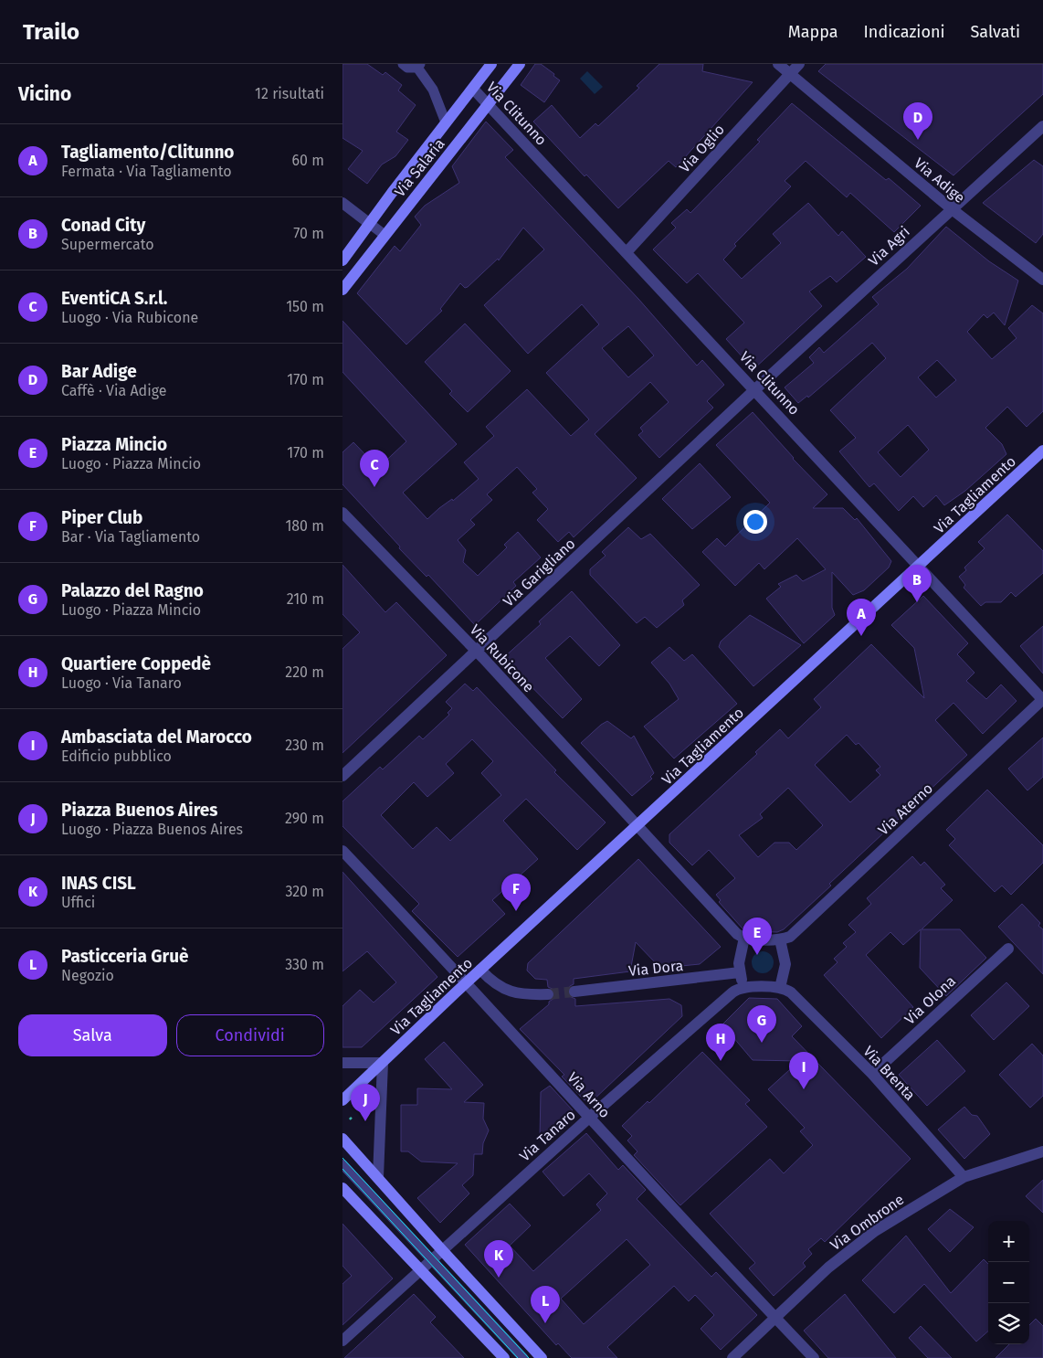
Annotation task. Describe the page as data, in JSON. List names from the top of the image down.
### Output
{
  "streets": {
    "main road": ["Via Salaria", "Via Tagliamento"],
    "street": [
      "Via Clitunno",
      "Via Oglio",
      "Via Adige",
      "Via Agri",
      "Via Garigliano",
      "Via Rubicone",
      "Via Aterno",
      "Via Dora",
      "Via Olona",
      "Via Brenta",
      "Via Arno",
      "Via Tanaro",
      "Via Ombrone"
    ]
  },
  "crossings": [
    ["Via Clitunno", "Via Oglio"],
    ["Via Clitunno", "Via Salaria"],
    ["Via Clitunno", "Via Agri"],
    ["Via Clitunno", "Via Tagliamento"],
    ["Via Clitunno", "Via Garigliano"],
    ["Via Clitunno", "Via Aterno"],
    ["Via Oglio", "Via Adige"],
    ["Via Adige", "Via Agri"],
    ["Via Agri", "Via Garigliano"],
    ["Via Tagliamento", "Via Rubicone"],
    ["Via Tagliamento", "Via Arno"],
    ["Via Garigliano", "Via Rubicone"],
    ["Via Olona", "Via Brenta"],
    ["Via Brenta", "Via Ombrone"],
    ["Via Arno", "Via Tanaro"],
    ["Via Arno", "Via Ombrone"]
  ],
  "page": {
    "header": "Trailo",
    "nav": ["Mappa", "Indicazioni", "Salvati"],
    "heading": ["Vicino", "12 risultati"],
    "pins": [
      "D",
      "C",
      "B",
      "A",
      "F",
      "E",
      "G",
      "H",
      "I",
      "J",
      "K",
      "L"
    ],
    "list": [
      {
        "mark": "A",
        "name": "Tagliamento/Clitunno",
        "note": "Fermata · Via Tagliamento",
        "value": "60 m"
      },
      {
        "mark": "B",
        "name": "Conad City",
        "note": "Supermercato",
        "value": "70 m"
      },
      {
        "mark": "C",
        "name": "EventiCA S.r.l.",
        "note": "Luogo · Via Rubicone",
        "value": "150 m"
      },
      {
        "mark": "D",
        "name": "Bar Adige",
        "note": "Caffè · Via Adige",
        "value": "170 m"
      },
      {
        "mark": "E",
        "name": "Piazza Mincio",
        "note": "Luogo · Piazza Mincio",
        "value": "170 m"
      },
      {
        "mark": "F",
        "name": "Piper Club",
        "note": "Bar · Via Tagliamento",
        "value": "180 m"
      },
      {
        "mark": "G",
        "name": "Palazzo del Ragno",
        "note": "Luogo · Piazza Mincio",
        "value": "210 m"
      },
      {
        "mark": "H",
        "name": "Quartiere Coppedè",
        "note": "Luogo · Via Tanaro",
        "value": "220 m"
      },
      {
        "mark": "I",
        "name": "Ambasciata del Marocco",
        "note": "Edificio pubblico",
        "value": "230 m"
      },
      {
        "mark": "J",
        "name": "Piazza Buenos Aires",
        "note": "Luogo · Piazza Buenos Aires",
        "value": "290 m"
      },
      {
        "mark": "K",
        "name": "INAS CISL",
        "note": "Uffici",
        "value": "320 m"
      },
      {
        "mark": "L",
        "name": "Pasticceria Gruè",
        "note": "Negozio",
        "value": "330 m"
      }
    ],
    "buttons": ["Salva", "Condividi"],
    "map_buttons": ["+", "−"]
  }
}
